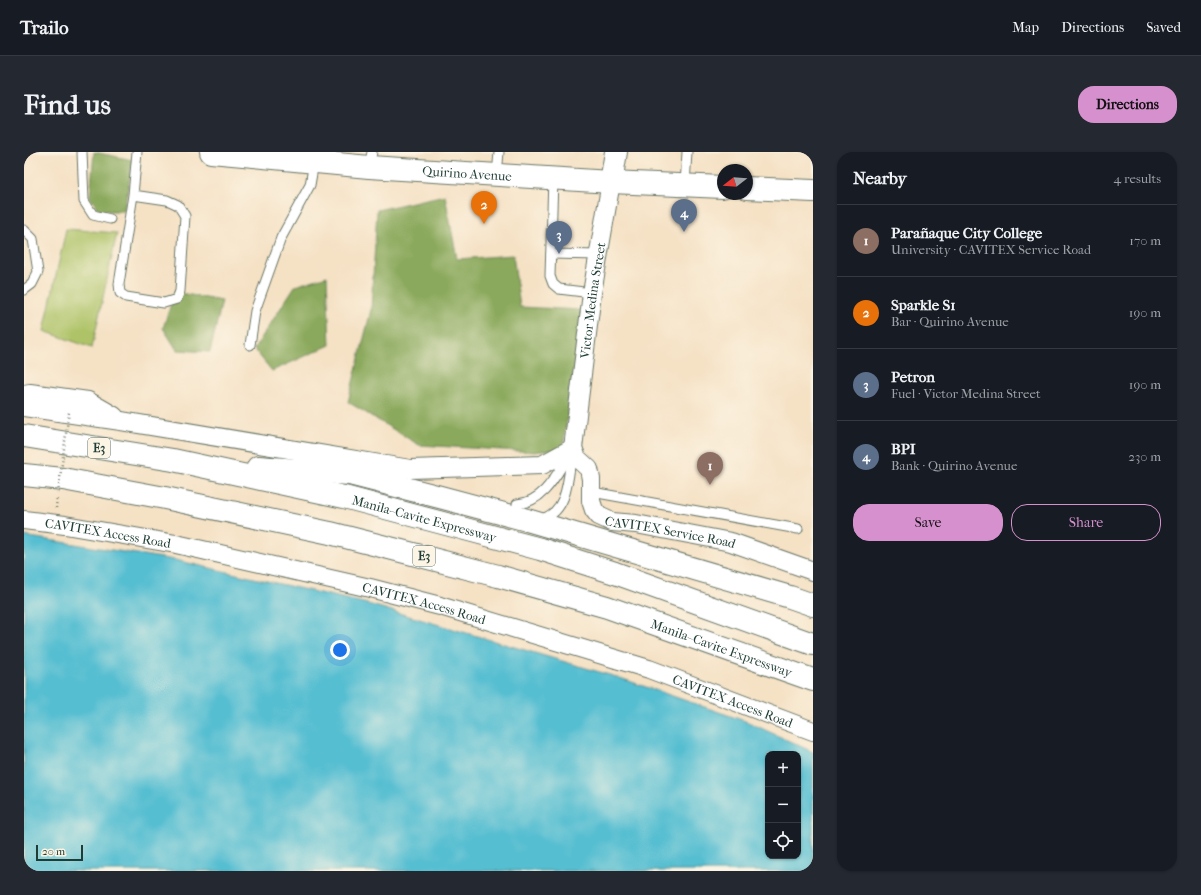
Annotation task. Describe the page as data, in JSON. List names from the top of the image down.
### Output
{
  "streets": {
    "main road": [
      "Quirino Avenue",
      "Victor Medina Street",
      "E3",
      "Manila–Cavite Expressway"
    ],
    "street": ["CAVITEX Service Road", "CAVITEX Access Road"]
  },
  "crossings": [
    ["Quirino Avenue", "Victor Medina Street"],
    ["Victor Medina Street", "CAVITEX Service Road"]
  ],
  "scale_bar": "20 m",
  "north": "left",
  "page": {
    "header": "Trailo",
    "nav": ["Map", "Directions", "Saved"],
    "buttons": [
      "Directions",
      ["Save", "Share"]
    ],
    "title": "Find us",
    "heading": ["Nearby", "4 results"],
    "pins": [
      "2",
      "4",
      "3",
      "1"
    ],
    "list": [
      {
        "mark": "1",
        "name": "Parañaque City College",
        "note": "University · CAVITEX Service Road",
        "value": "170 m"
      },
      {
        "mark": "2",
        "name": "Sparkle S1",
        "note": "Bar · Quirino Avenue",
        "value": "190 m"
      },
      {
        "mark": "3",
        "name": "Petron",
        "note": "Fuel · Victor Medina Street",
        "value": "190 m"
      },
      {
        "mark": "4",
        "name": "BPI",
        "note": "Bank · Quirino Avenue",
        "value": "230 m"
      }
    ],
    "map_buttons": ["+", "−"],
    "scale": "20 m"
  }
}
